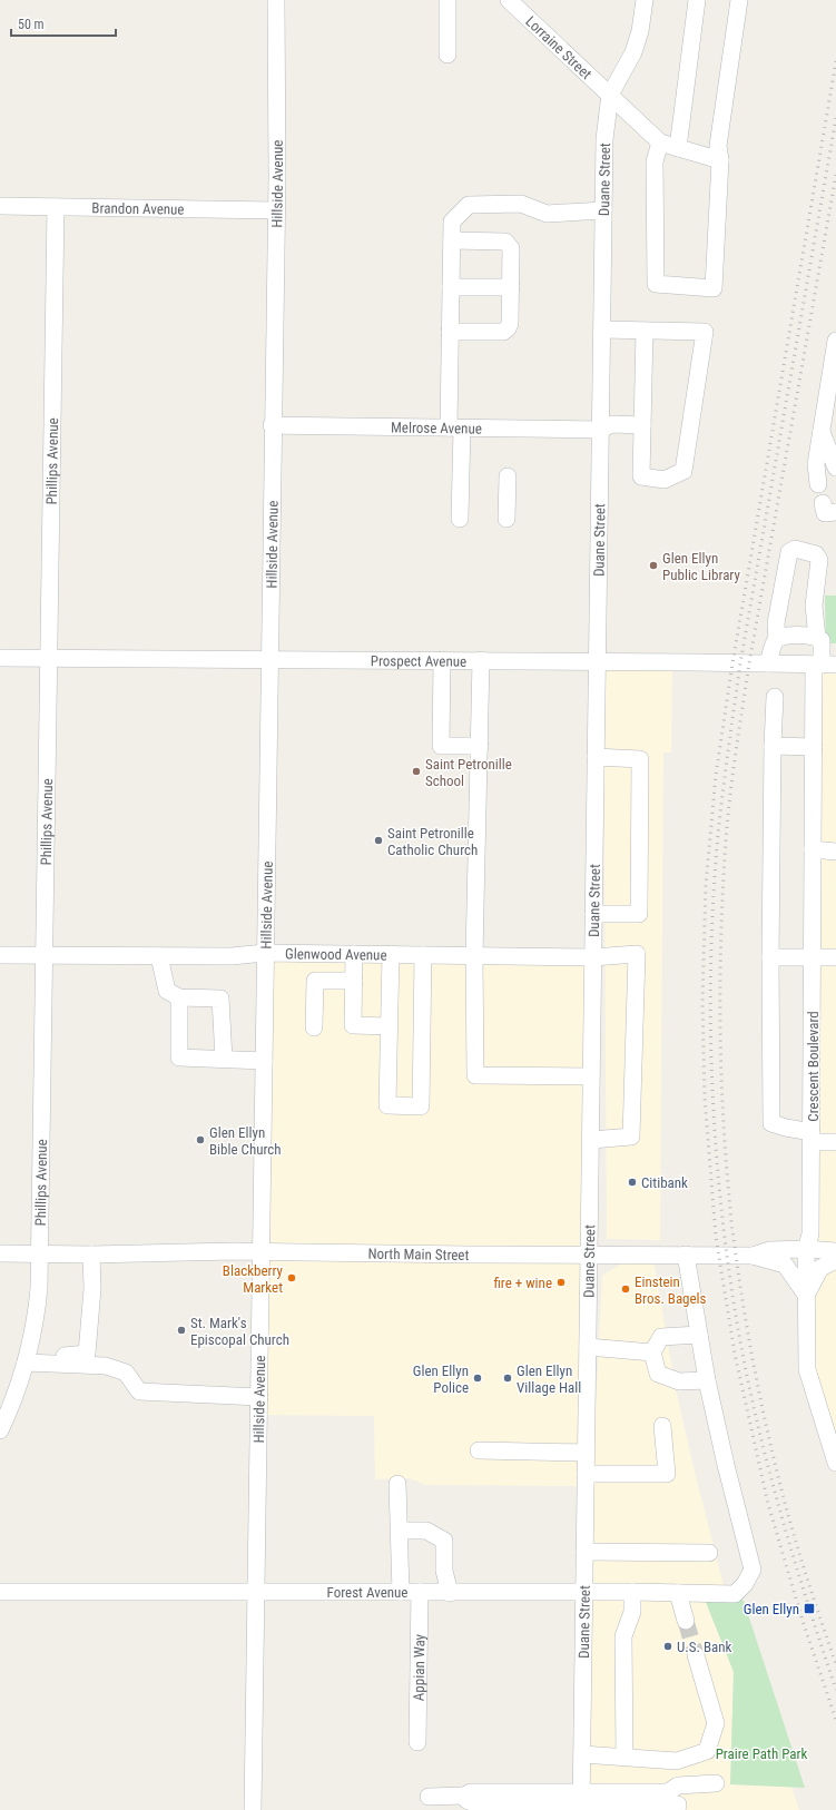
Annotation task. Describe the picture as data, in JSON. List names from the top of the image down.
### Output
{
  "streets": {
    "street": [
      "Lorraine Street",
      "Duane Street",
      "Hillside Avenue",
      "Brandon Avenue",
      "Melrose Avenue",
      "Phillips Avenue",
      "Prospect Avenue",
      "Glenwood Avenue",
      "Crescent Boulevard",
      "North Main Street",
      "Forest Avenue",
      "Appian Way"
    ]
  },
  "crossings": [
    ["Lorraine Street", "Duane Street"],
    ["Duane Street", "Melrose Avenue"],
    ["Duane Street", "Prospect Avenue"],
    ["Duane Street", "Glenwood Avenue"],
    ["Duane Street", "North Main Street"],
    ["Duane Street", "Forest Avenue"],
    ["Hillside Avenue", "Brandon Avenue"],
    ["Hillside Avenue", "Melrose Avenue"],
    ["Hillside Avenue", "Prospect Avenue"],
    ["Hillside Avenue", "Glenwood Avenue"],
    ["Hillside Avenue", "North Main Street"],
    ["Hillside Avenue", "Forest Avenue"],
    ["Brandon Avenue", "Phillips Avenue"],
    ["Phillips Avenue", "Prospect Avenue"],
    ["Phillips Avenue", "Glenwood Avenue"],
    ["Phillips Avenue", "North Main Street"],
    ["Prospect Avenue", "Crescent Boulevard"],
    ["Crescent Boulevard", "North Main Street"],
    ["Forest Avenue", "Appian Way"]
  ],
  "parks": ["Praire Path Park"],
  "places": {
    "other": [
      "Glen Ellyn Public Library",
      "Saint Petronille School",
      "Saint Petronille Catholic Church",
      "Glen Ellyn Bible Church",
      "Citibank",
      "Blackberry Market",
      "fire + wine",
      "Einstein Bros. Bagels",
      "St. Mark's Episcopal Church",
      "Glen Ellyn Police",
      "Glen Ellyn Village Hall",
      "U.S. Bank"
    ],
    "transit": ["Glen Ellyn"]
  },
  "scale_bar": "50 m"
}
